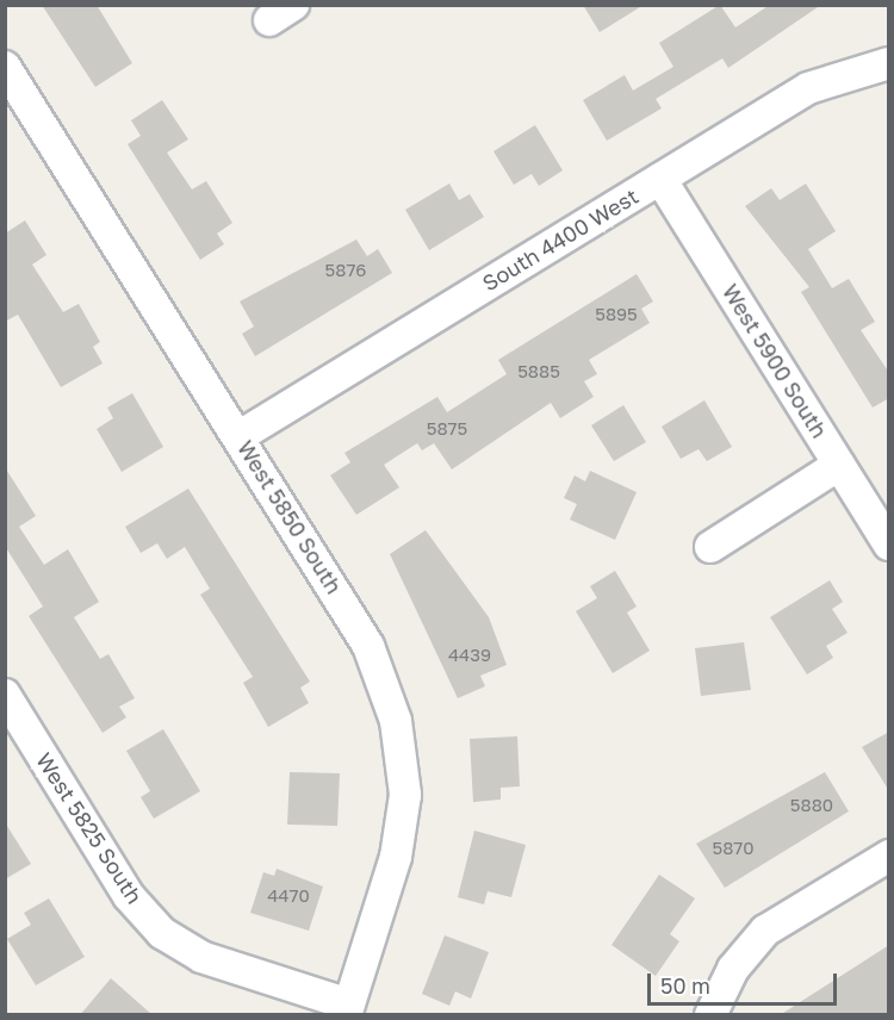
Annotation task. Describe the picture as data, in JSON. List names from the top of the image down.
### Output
{
  "streets": {
    "street": [
      "South 4400 West",
      "West 5900 South",
      "West 5850 South",
      "West 5825 South"
    ]
  },
  "crossings": [
    ["South 4400 West", "West 5900 South"],
    ["South 4400 West", "West 5850 South"],
    ["West 5850 South", "West 5825 South"]
  ],
  "house_numbers": [
    "5876",
    "5895",
    "5885",
    "5875",
    "4439",
    "5880",
    "5870",
    "4470"
  ],
  "scale_bar": "50 m"
}
